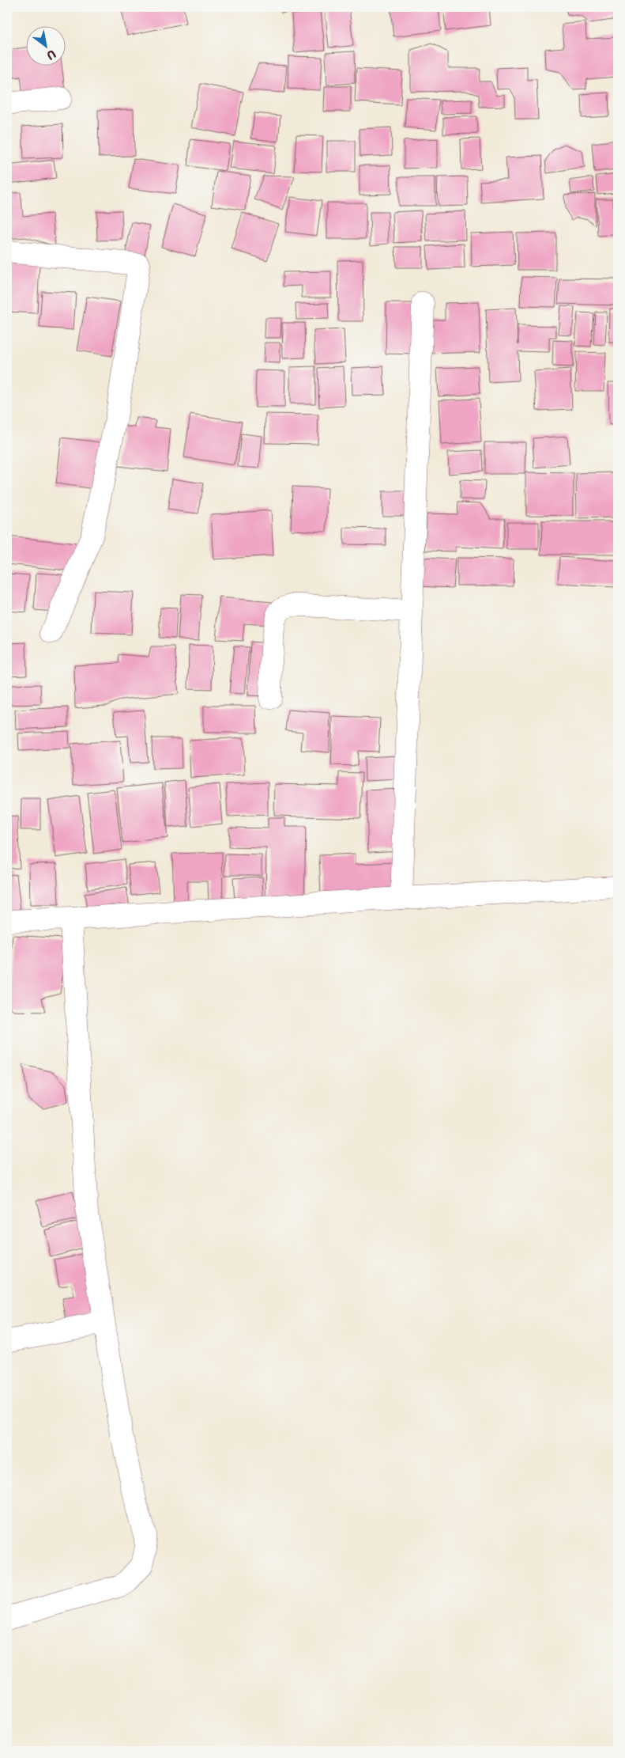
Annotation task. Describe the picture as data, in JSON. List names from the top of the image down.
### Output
{
  "north": "bottom right"
}
